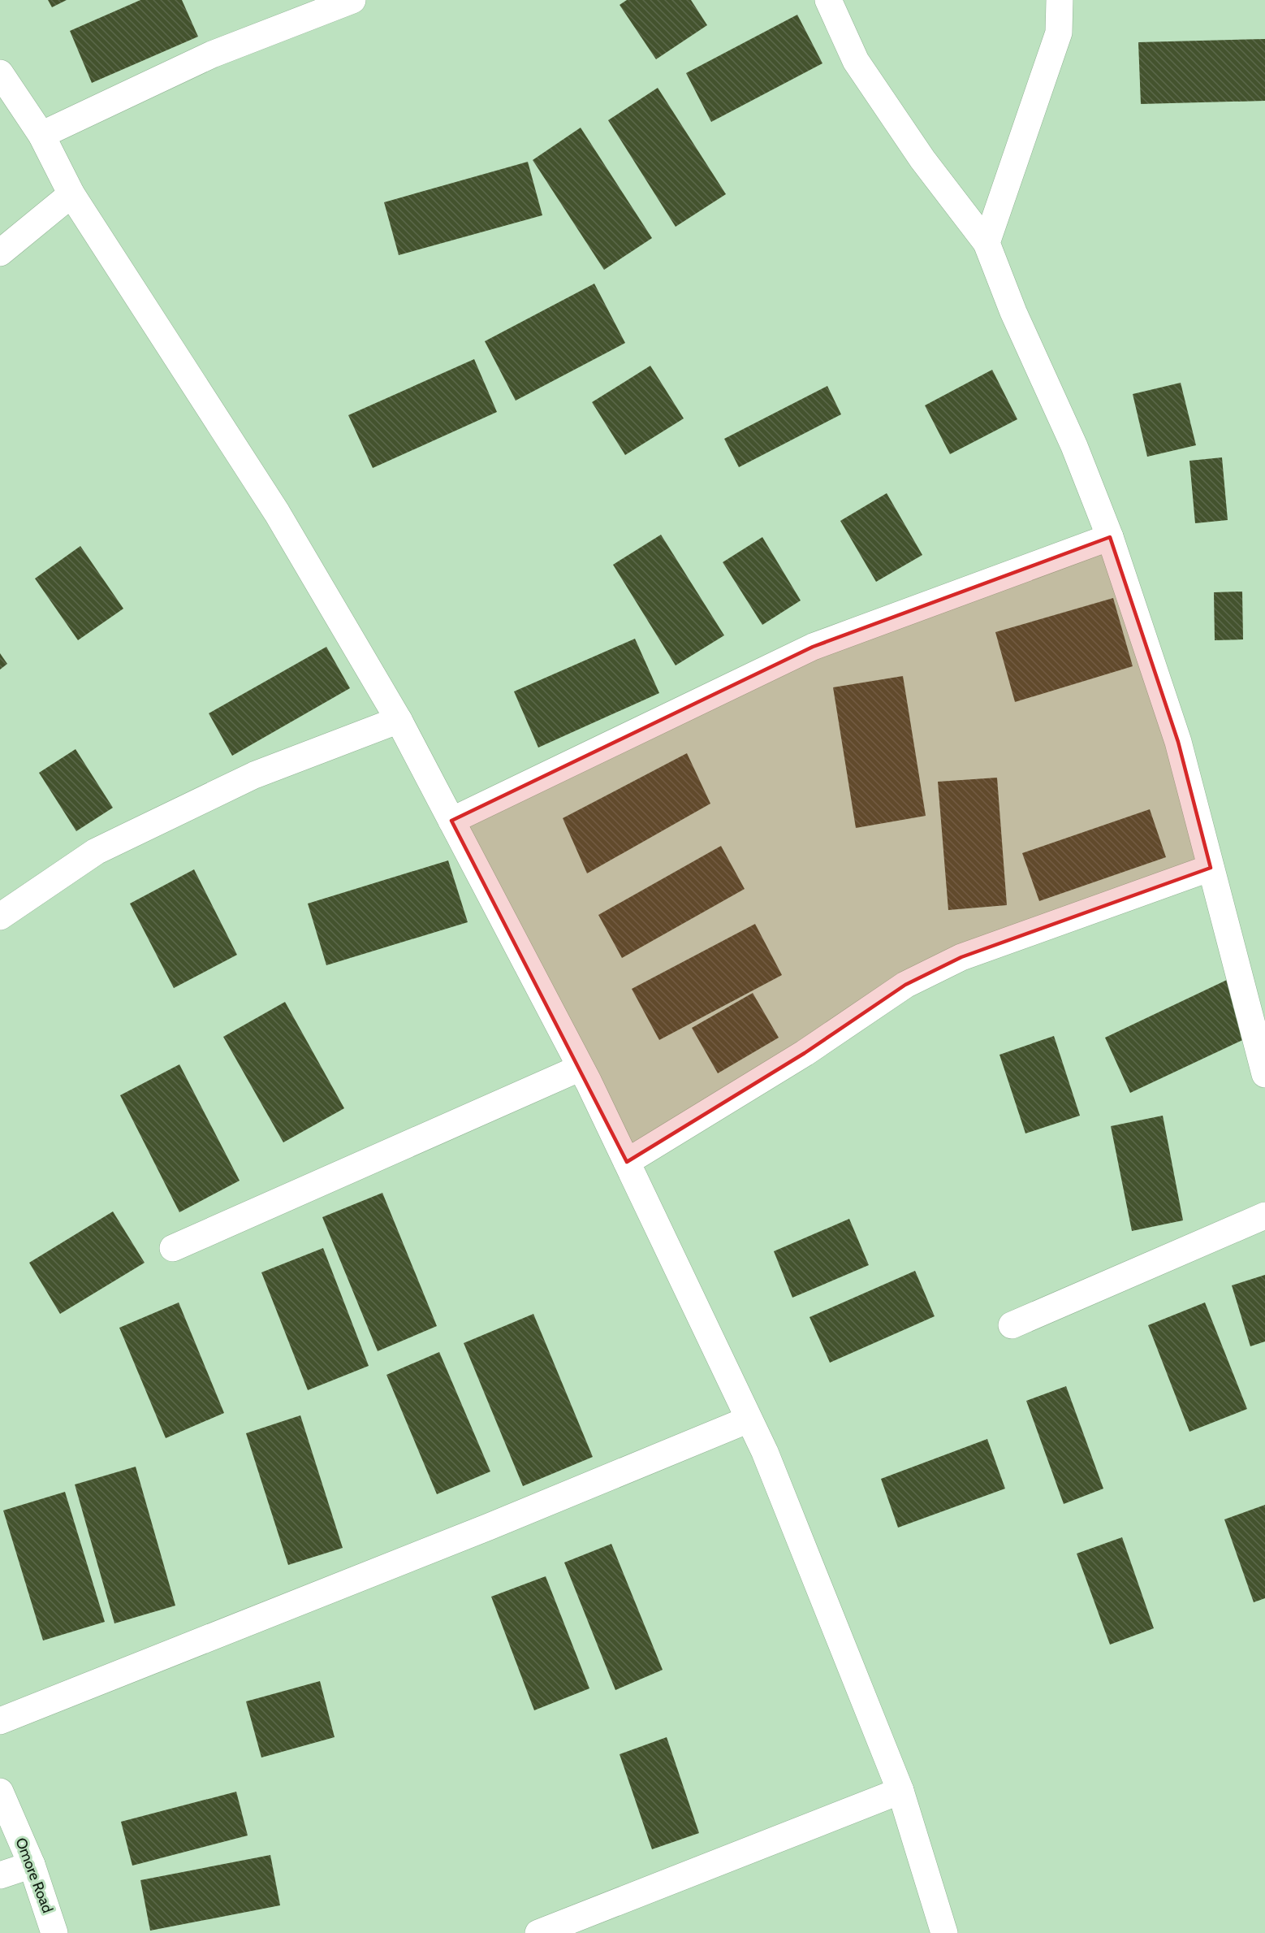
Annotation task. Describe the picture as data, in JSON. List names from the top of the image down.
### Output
{
  "streets": {
    "street": ["Omore Road"]
  }
}
